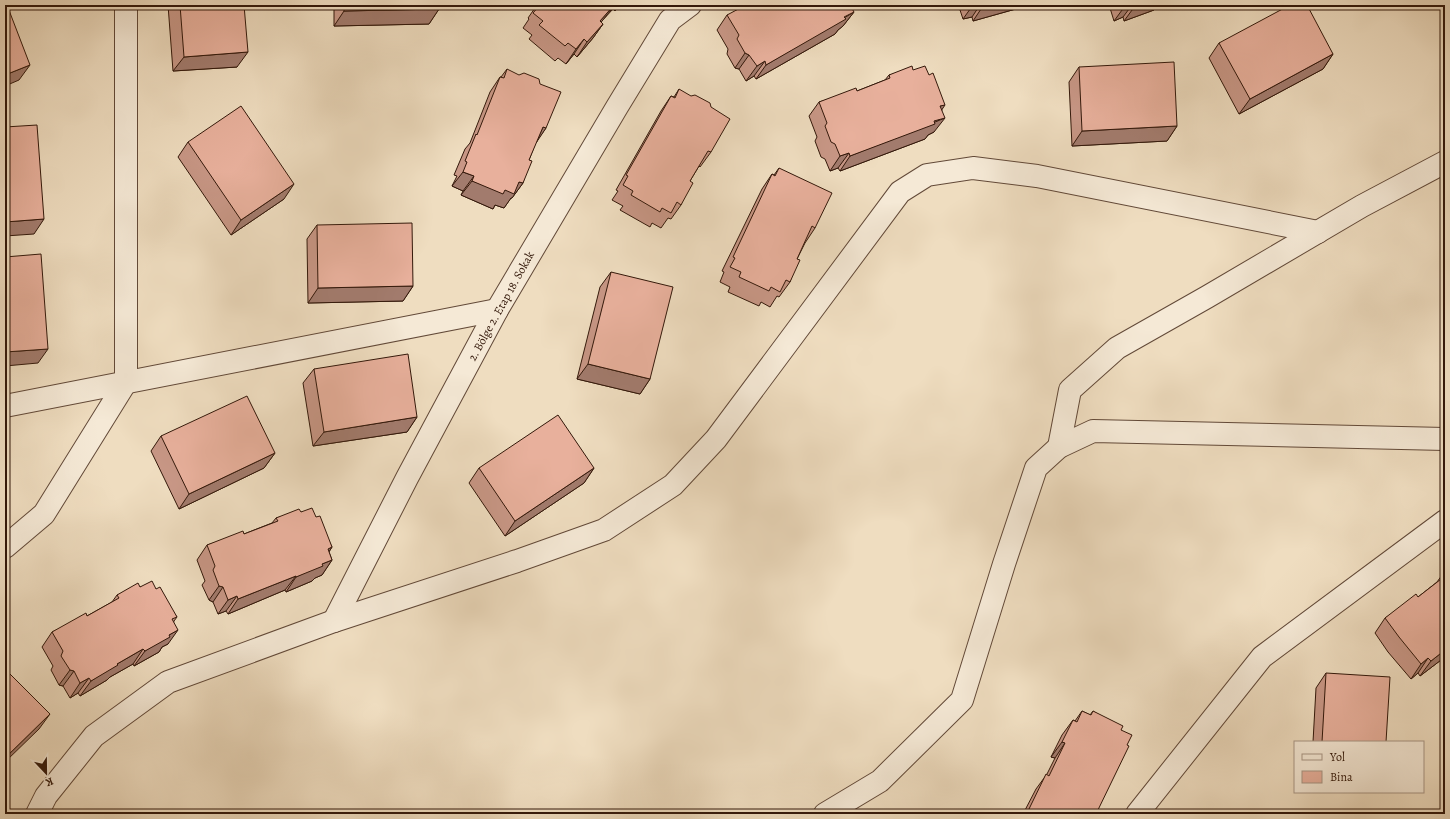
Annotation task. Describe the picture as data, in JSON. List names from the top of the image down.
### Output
{
  "streets": {
    "street": ["2. Bölge 2. Etap 18. Sokak"]
  },
  "legend": ["Yol", "Bina"],
  "north": "bottom"
}
